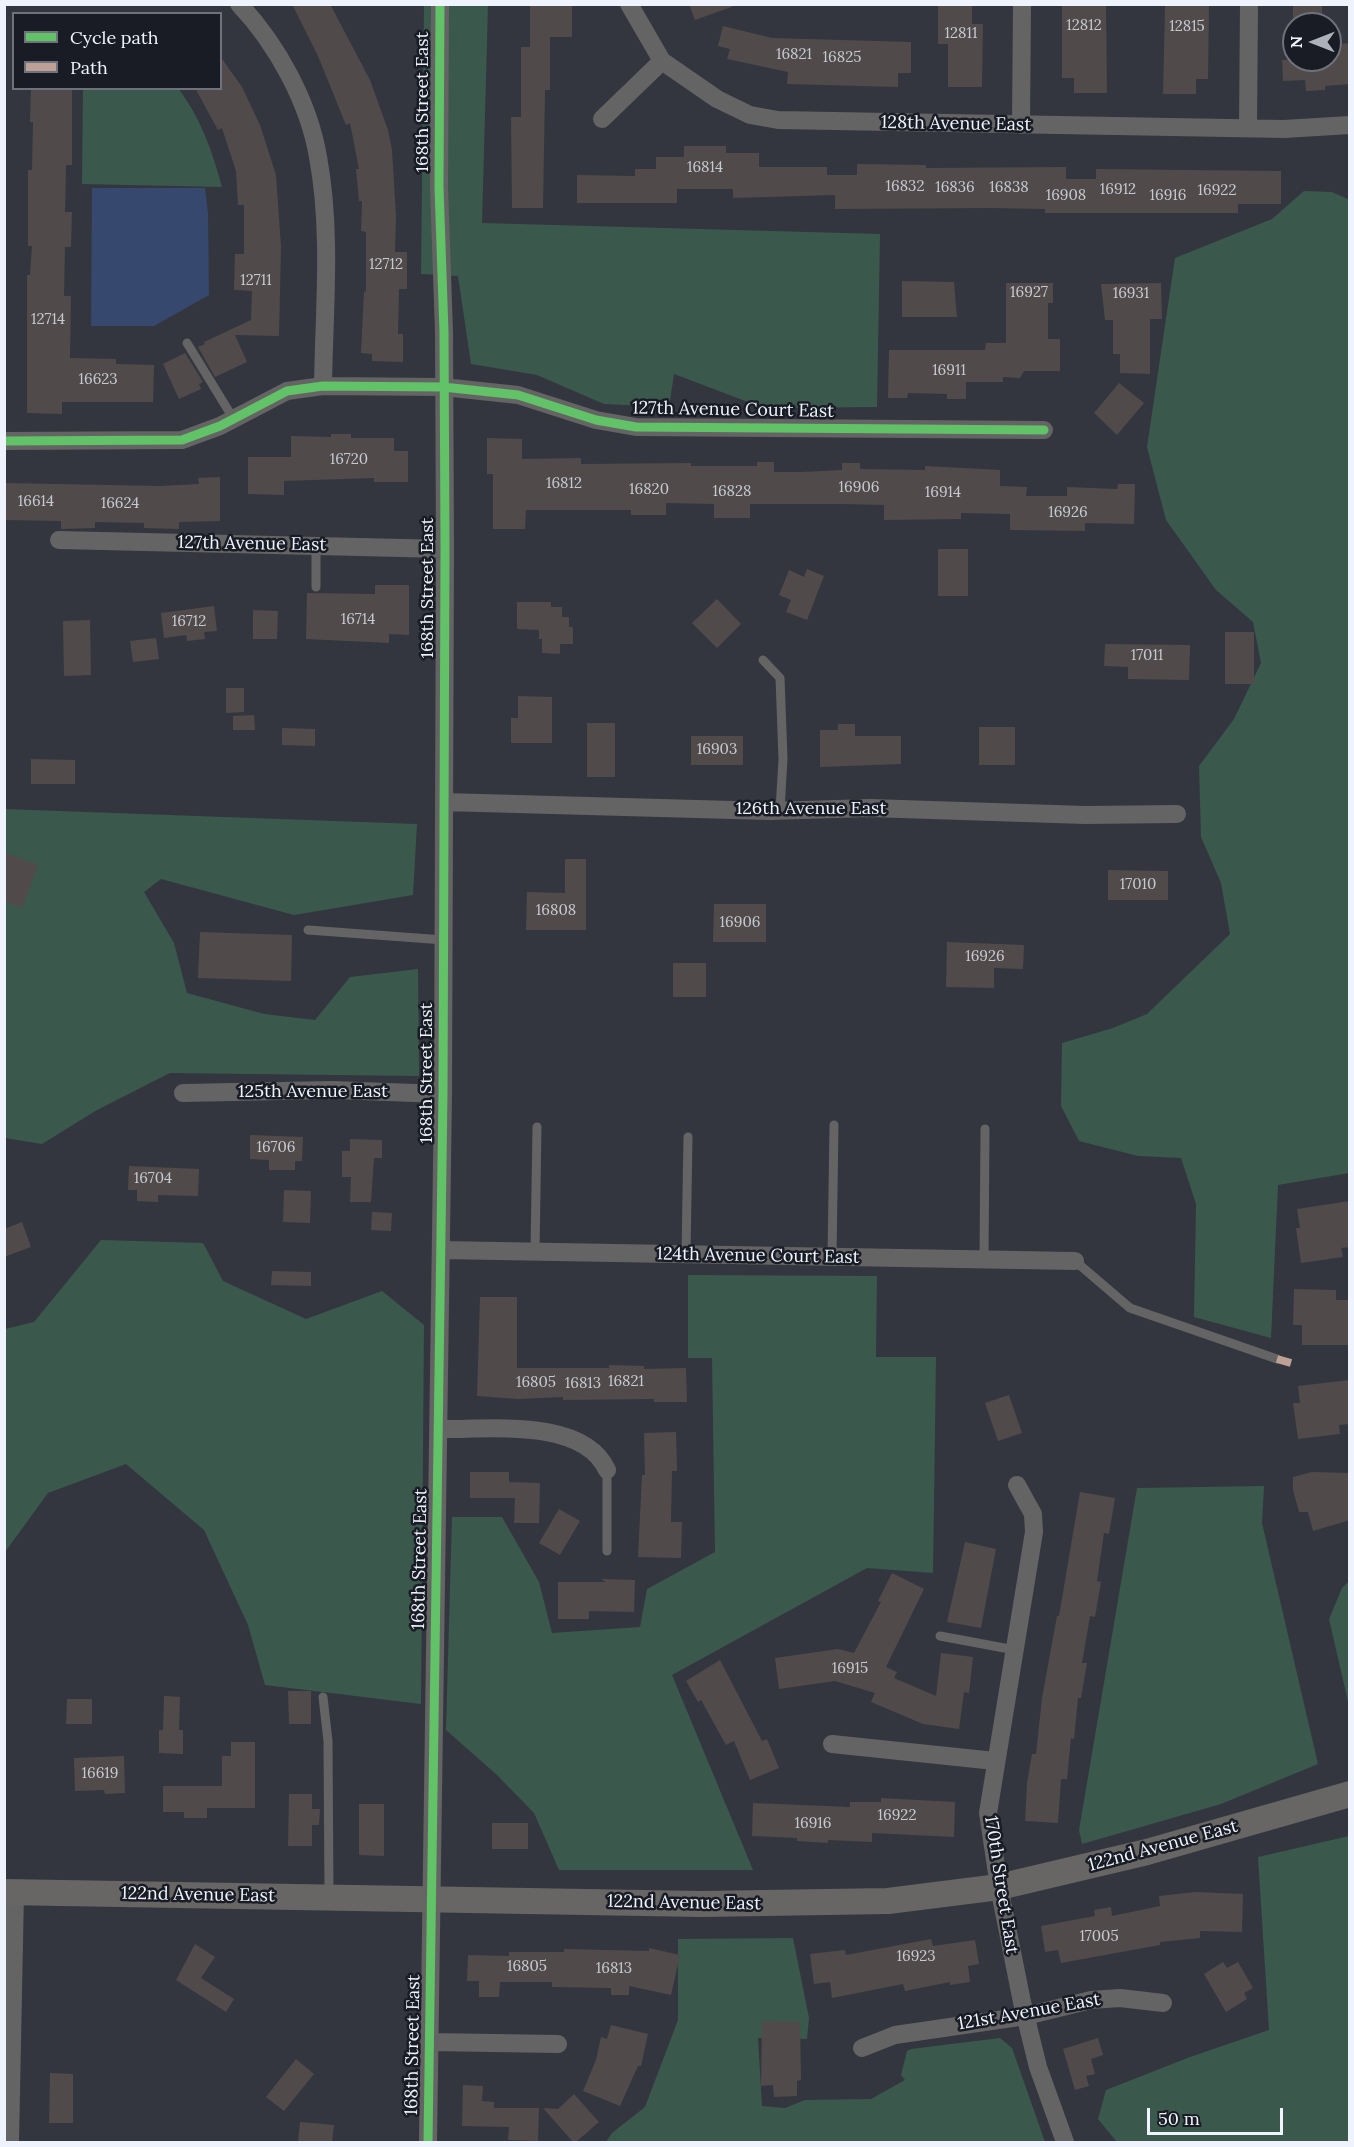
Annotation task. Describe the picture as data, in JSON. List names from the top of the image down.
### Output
{
  "streets": {
    "main road": ["122nd Avenue East"],
    "street": [
      "168th Street East",
      "128th Avenue East",
      "127th Avenue Court East",
      "127th Avenue East",
      "126th Avenue East",
      "125th Avenue East",
      "124th Avenue Court East",
      "170th Street East",
      "121st Avenue East"
    ]
  },
  "crossings": [
    ["168th Street East", "127th Avenue Court East"],
    ["168th Street East", "127th Avenue East"],
    ["168th Street East", "126th Avenue East"],
    ["168th Street East", "125th Avenue East"],
    ["168th Street East", "124th Avenue Court East"],
    ["168th Street East", "122nd Avenue East"],
    ["122nd Avenue East", "170th Street East"],
    ["170th Street East", "121st Avenue East"]
  ],
  "house_numbers": [
    "12812",
    "12815",
    "12811",
    "16821",
    "16825",
    "16814",
    "16832",
    "16836",
    "16838",
    "16912",
    "16922",
    "16908",
    "16916",
    "12712",
    "12711",
    "16927",
    "16931",
    "12714",
    "16911",
    "16623",
    "16720",
    "16812",
    "16906",
    "16820",
    "16828",
    "16914",
    "16614",
    "16624",
    "16926",
    "16714",
    "16712",
    "17011",
    "16903",
    "17010",
    "16808",
    "16906",
    "16926",
    "16706",
    "16704",
    "16821",
    "16805",
    "16813",
    "16915",
    "16619",
    "16922",
    "16916",
    "17005",
    "16923",
    "16805",
    "16813"
  ],
  "legend": ["Cycle path", "Path"],
  "scale_bar": "50 m",
  "north": "left"
}
